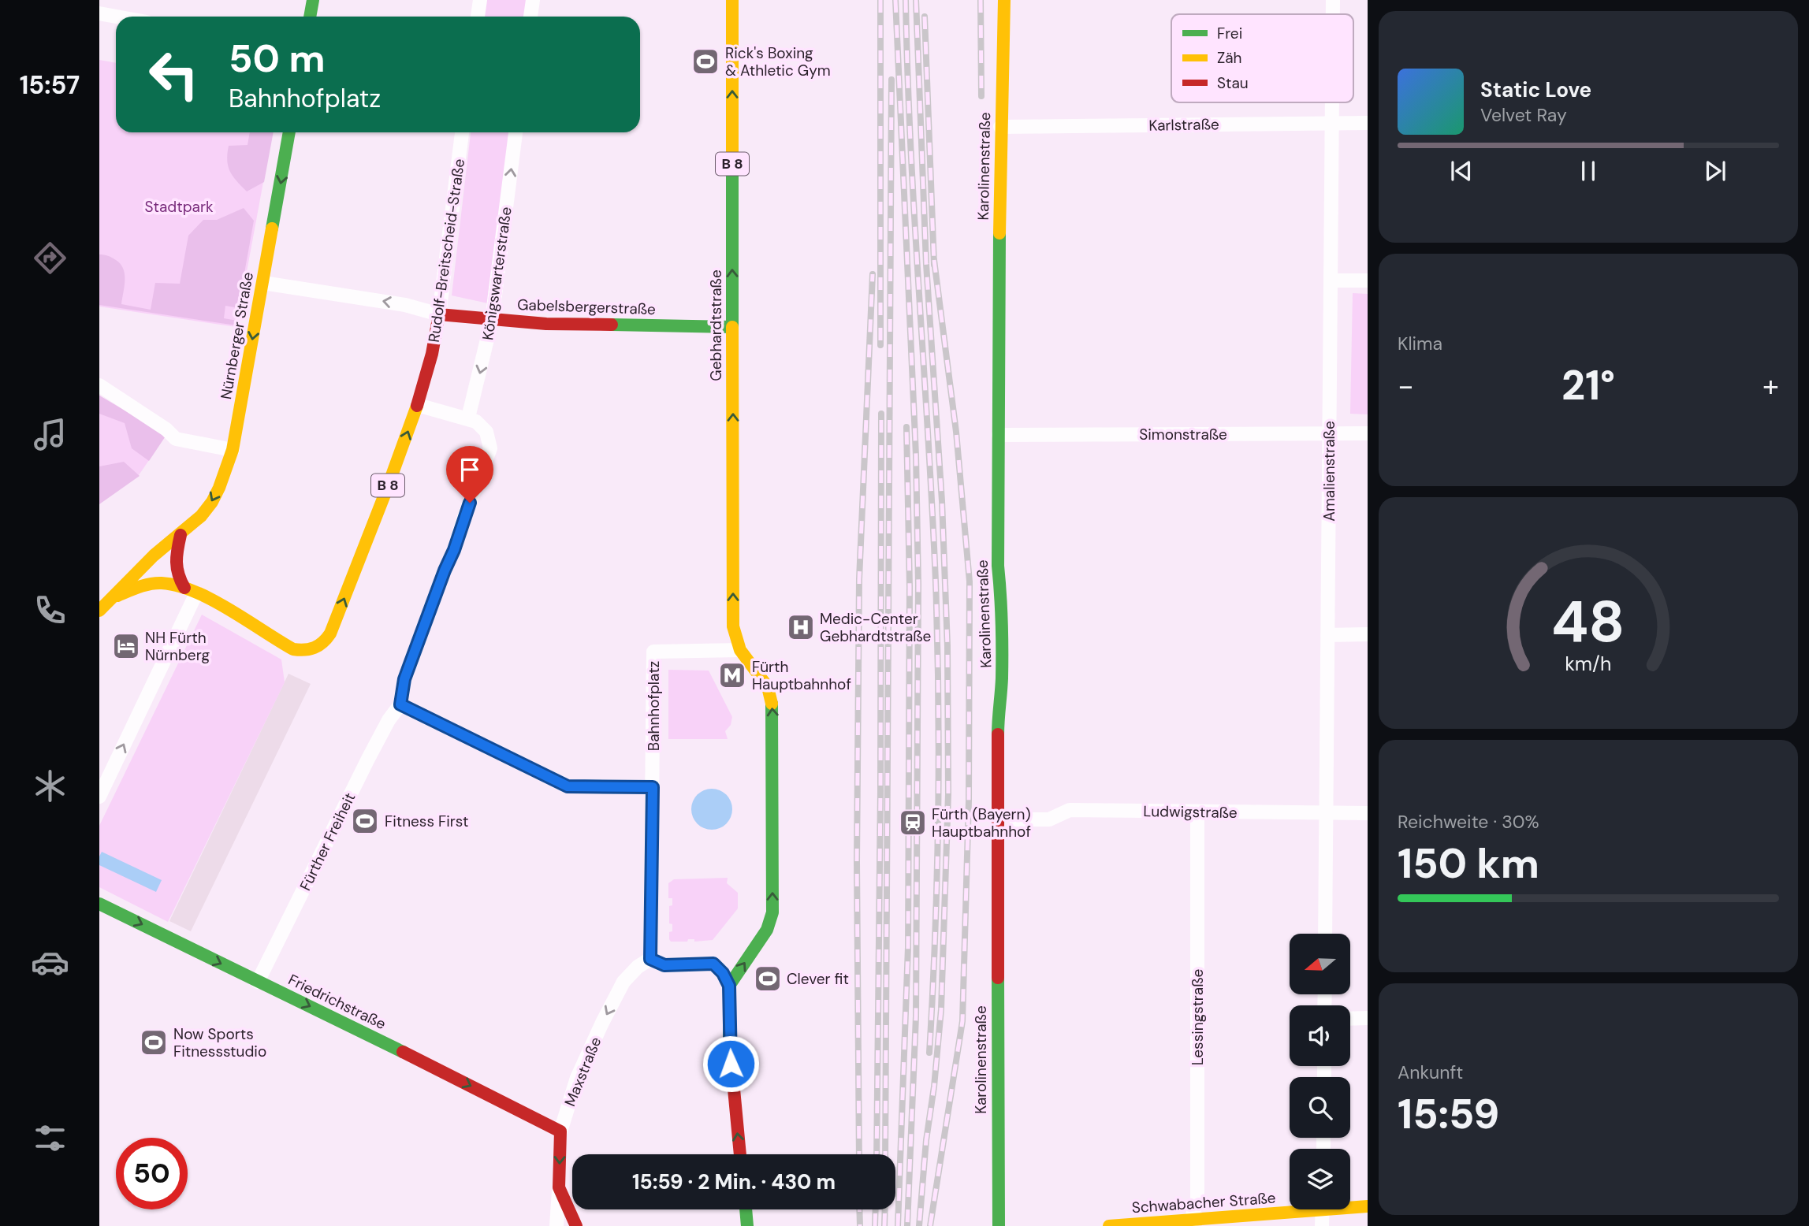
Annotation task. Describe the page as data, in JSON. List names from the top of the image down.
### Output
{
  "streets": {
    "main road": [
      "B 8",
      "Karolinenstraße",
      "Rudolf-Breitscheid-Straße",
      "Gabelsbergerstraße",
      "Gebhardtstraße",
      "Nürnberger Straße",
      "Friedrichstraße",
      "Maxstraße",
      "Schwabacher Straße"
    ],
    "street": [
      "Karlstraße",
      "Königswarterstraße",
      "Simonstraße",
      "Amalienstraße",
      "Bahnhofplatz",
      "Ludwigstraße",
      "Fürther Freiheit",
      "Lessingstraße"
    ]
  },
  "crossings": [
    ["Karlstraße", "Karolinenstraße"],
    ["Karlstraße", "Amalienstraße"],
    ["B 8", "Rudolf-Breitscheid-Straße"],
    ["B 8", "Nürnberger Straße"],
    ["Karolinenstraße", "Simonstraße"],
    ["Rudolf-Breitscheid-Straße", "Gabelsbergerstraße"],
    ["Königswarterstraße", "Gabelsbergerstraße"],
    ["Gabelsbergerstraße", "Gebhardtstraße"],
    ["Gebhardtstraße", "Bahnhofplatz"],
    ["Simonstraße", "Amalienstraße"],
    ["Amalienstraße", "Ludwigstraße"],
    ["Bahnhofplatz", "Maxstraße"],
    ["Ludwigstraße", "Lessingstraße"],
    ["Fürther Freiheit", "Friedrichstraße"],
    ["Friedrichstraße", "Maxstraße"],
    ["Lessingstraße", "Schwabacher Straße"]
  ],
  "one_way": [
    "Gebhardtstraße",
    "Nürnberger Straße",
    "Friedrichstraße",
    "Maxstraße"
  ],
  "parks": ["Stadtpark"],
  "places": {
    "sports": [
      "Rick's Boxing & Athletic Gym",
      "Fitness First",
      "Clever fit",
      "Now Sports Fitnessstudio"
    ],
    "hospital": ["Medic-Center Gebhardtstraße"],
    "hotel": ["NH Fürth Nürnberg"],
    "metro station": ["Fürth Hauptbahnhof"],
    "station": ["Fürth (Bayern) Hauptbahnhof"]
  },
  "legend": ["Frei", "Zäh", "Stau"],
  "north": "left",
  "page": {
    "tabs": "15:57",
    "turn": ["50 m", "Bahnhofplatz"],
    "song": ["Static Love", "Velvet Ray"],
    "tile": [
      "Klima",
      ["Reichweite · 30%", "150 km"],
      ["Ankunft", "15:59"]
    ],
    "heat": ["−", "21°", "+"],
    "limit": "50",
    "trip": "15:59 · 2 Min. · 430 m",
    "gauge": ["48", "km/h"]
  }
}
